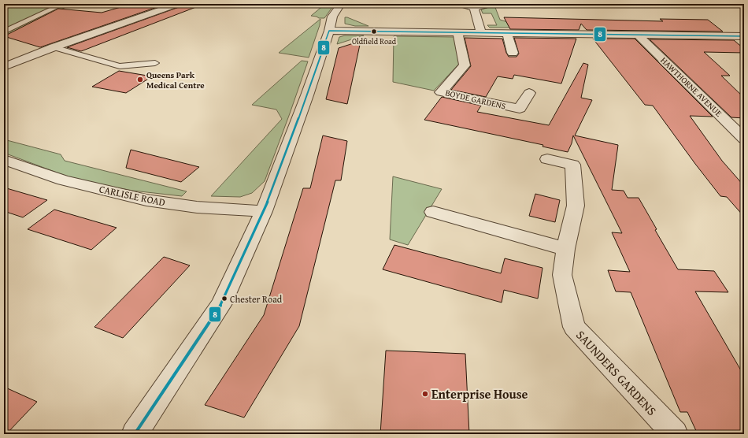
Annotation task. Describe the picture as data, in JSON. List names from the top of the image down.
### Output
{
  "streets": {
    "street": [
      "HAWTHORNE AVENUE",
      "BOYDE GARDENS",
      "CARLISLE ROAD",
      "SAUNDERS GARDENS"
    ]
  },
  "places": [
    "Oldfield Road",
    "Queens Park Medical Centre",
    "Chester Road",
    "Enterprise House"
  ],
  "lines": ["transit line 8"]
}
